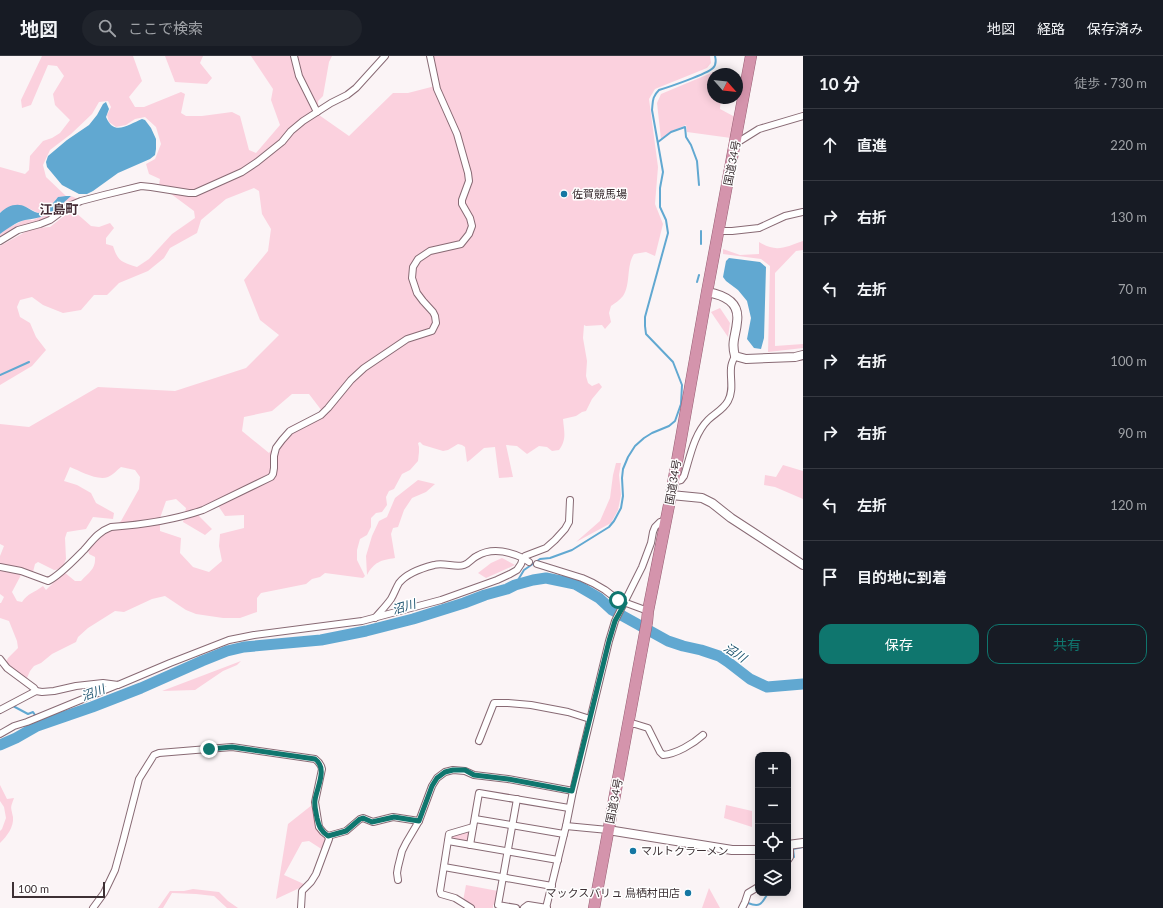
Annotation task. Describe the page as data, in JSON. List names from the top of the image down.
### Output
{
  "streets": {
    "highway": ["国道34号"]
  },
  "districts": ["江島町"],
  "water": ["沼川"],
  "places": ["佐賀競馬場", "マルトクラーメン", "マックスバリュ 鳥栖村田店"],
  "scale_bar": "100 m",
  "north": "bottom right",
  "page": {
    "header": "地図",
    "search": "ここで検索",
    "nav": ["地図", "経路", "保存済み"],
    "heading": ["10 分", "徒歩 · 730 m"],
    "list": [
      ["直進", "220 m"],
      ["右折", "130 m"],
      ["左折", "70 m"],
      ["右折", "100 m"],
      ["右折", "90 m"],
      ["左折", "120 m"],
      "目的地に到着"
    ],
    "buttons": ["保存", "共有"],
    "map_buttons": ["+", "−"],
    "scale": "100 m"
  }
}
